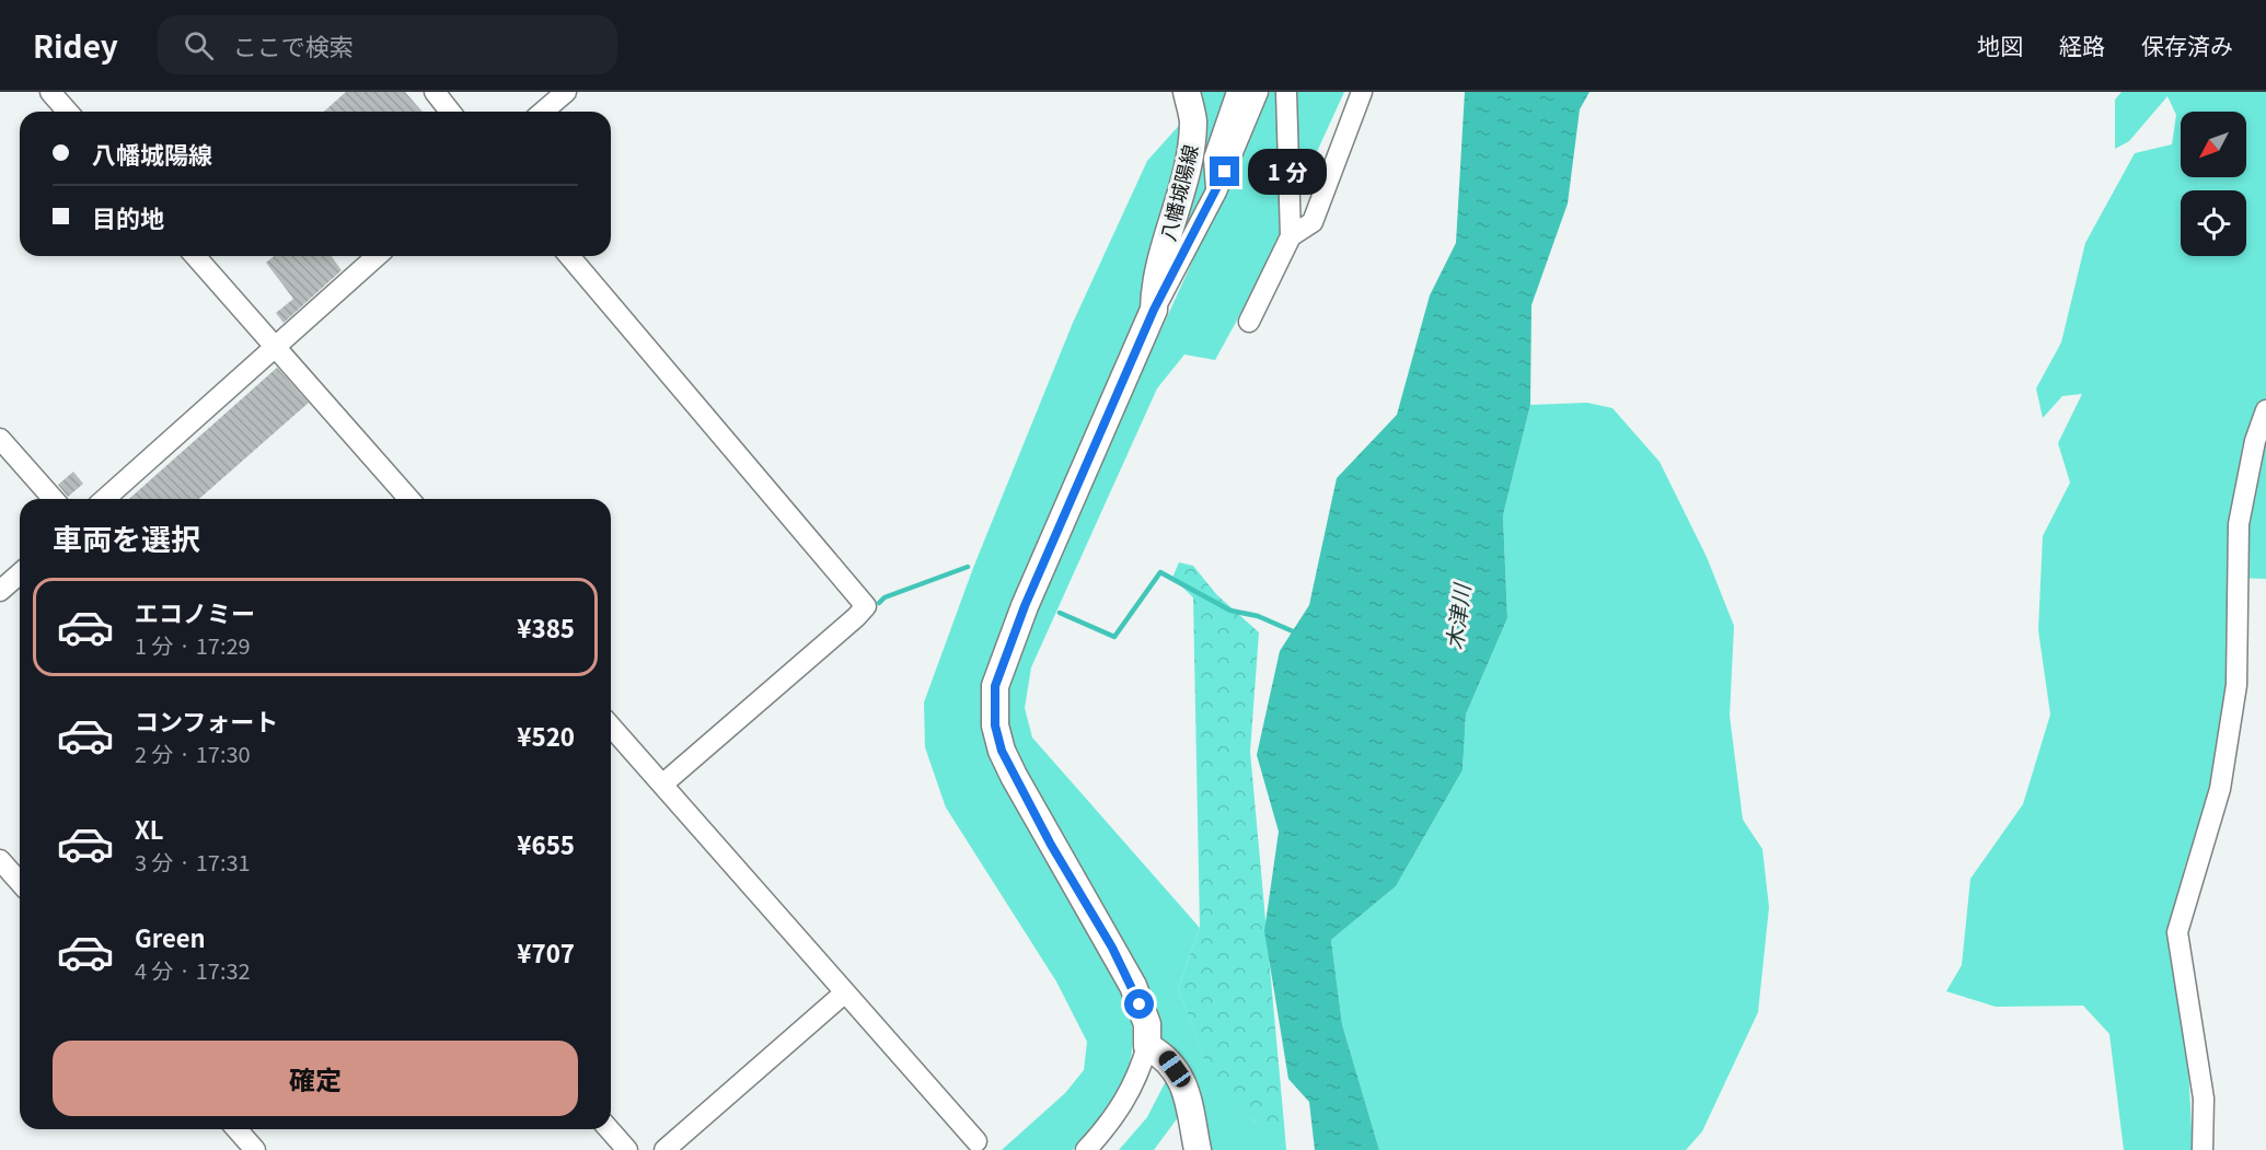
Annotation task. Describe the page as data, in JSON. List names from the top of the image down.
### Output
{
  "streets": {
    "main road": ["八幡城陽線"]
  },
  "water": ["木津川"],
  "north": "bottom left",
  "page": {
    "header": "Ridey",
    "search": "ここで検索",
    "nav": ["地図", "経路", "保存済み"],
    "banner": ["八幡城陽線", "目的地"],
    "bubble": "1 分",
    "heading": "車両を選択",
    "list": [
      {
        "name": "エコノミー",
        "note": "1 分 · 17:29",
        "value": "¥385"
      },
      {
        "name": "コンフォート",
        "note": "2 分 · 17:30",
        "value": "¥520"
      },
      {
        "name": "XL",
        "note": "3 分 · 17:31",
        "value": "¥655"
      },
      {
        "name": "Green",
        "note": "4 分 · 17:32",
        "value": "¥707"
      }
    ],
    "buttons": "確定"
  }
}
